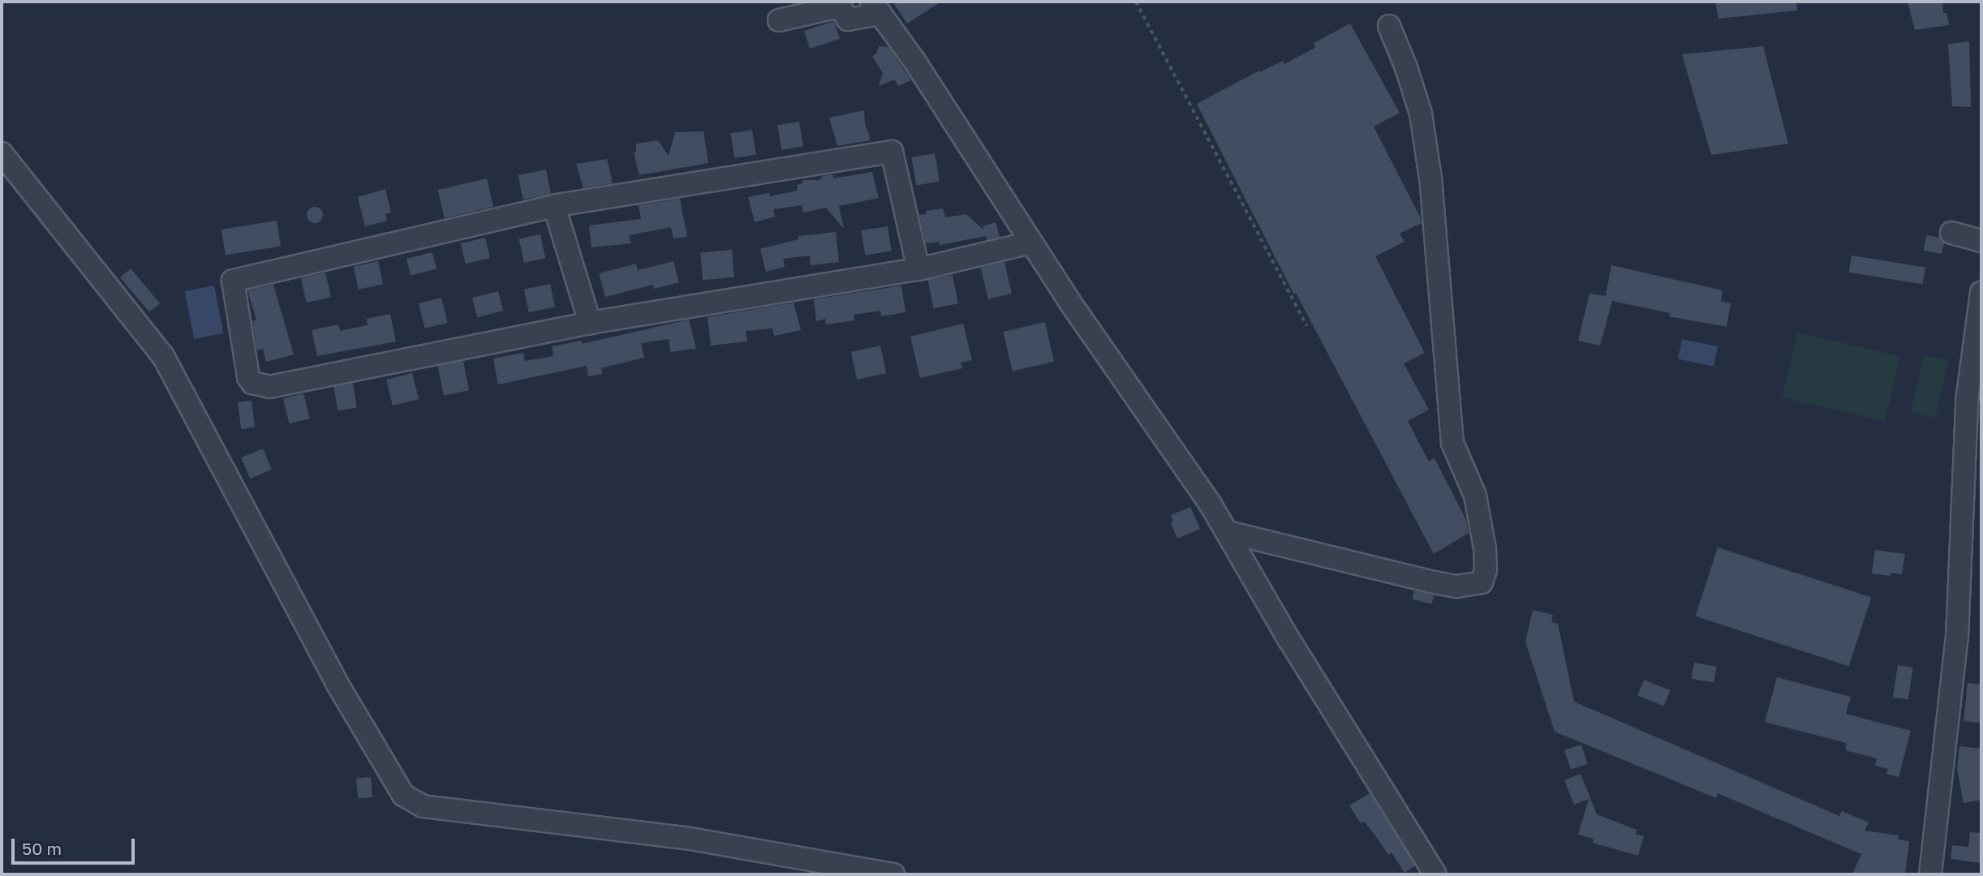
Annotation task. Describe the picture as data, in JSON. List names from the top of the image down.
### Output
{
  "scale_bar": "50 m"
}
